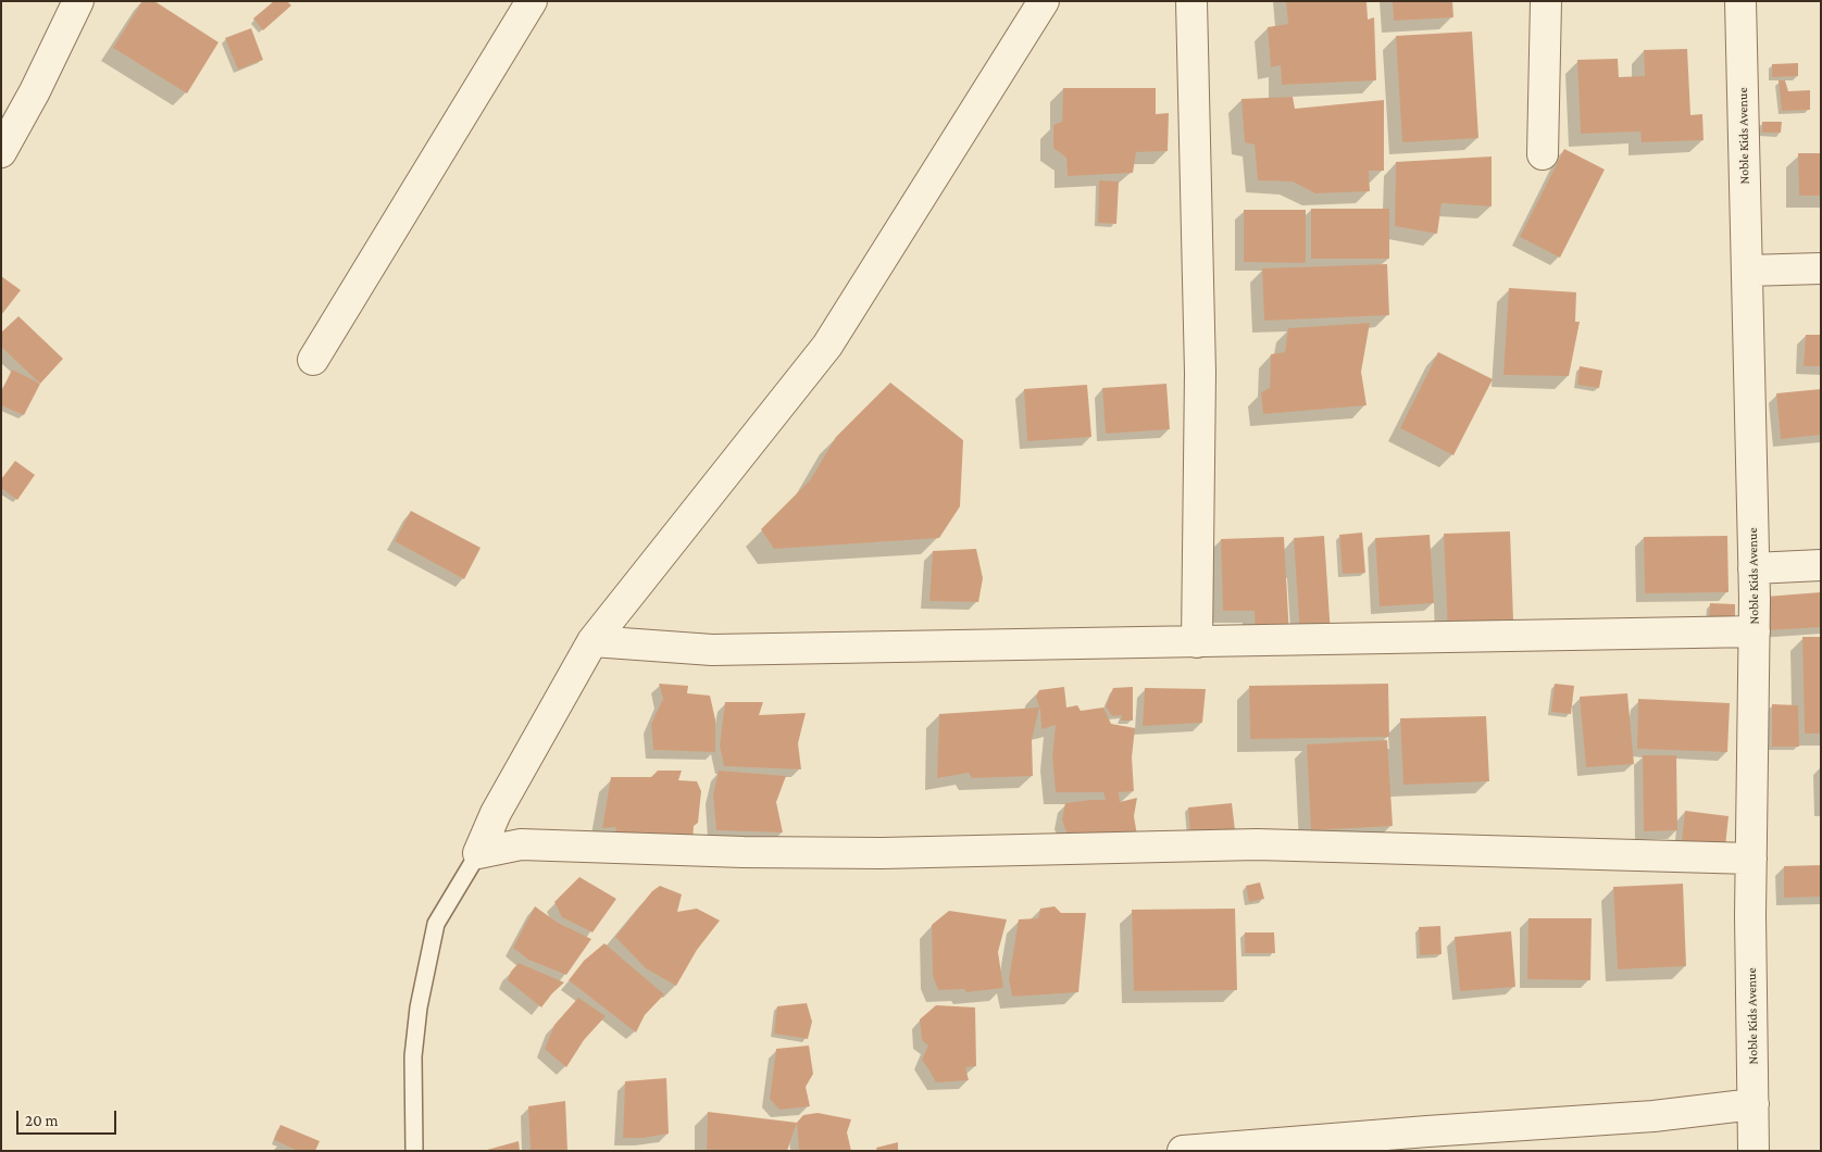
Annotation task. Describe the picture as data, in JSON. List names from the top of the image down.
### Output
{
  "streets": {
    "street": ["Noble Kids Avenue"]
  },
  "scale_bar": "20 m"
}
